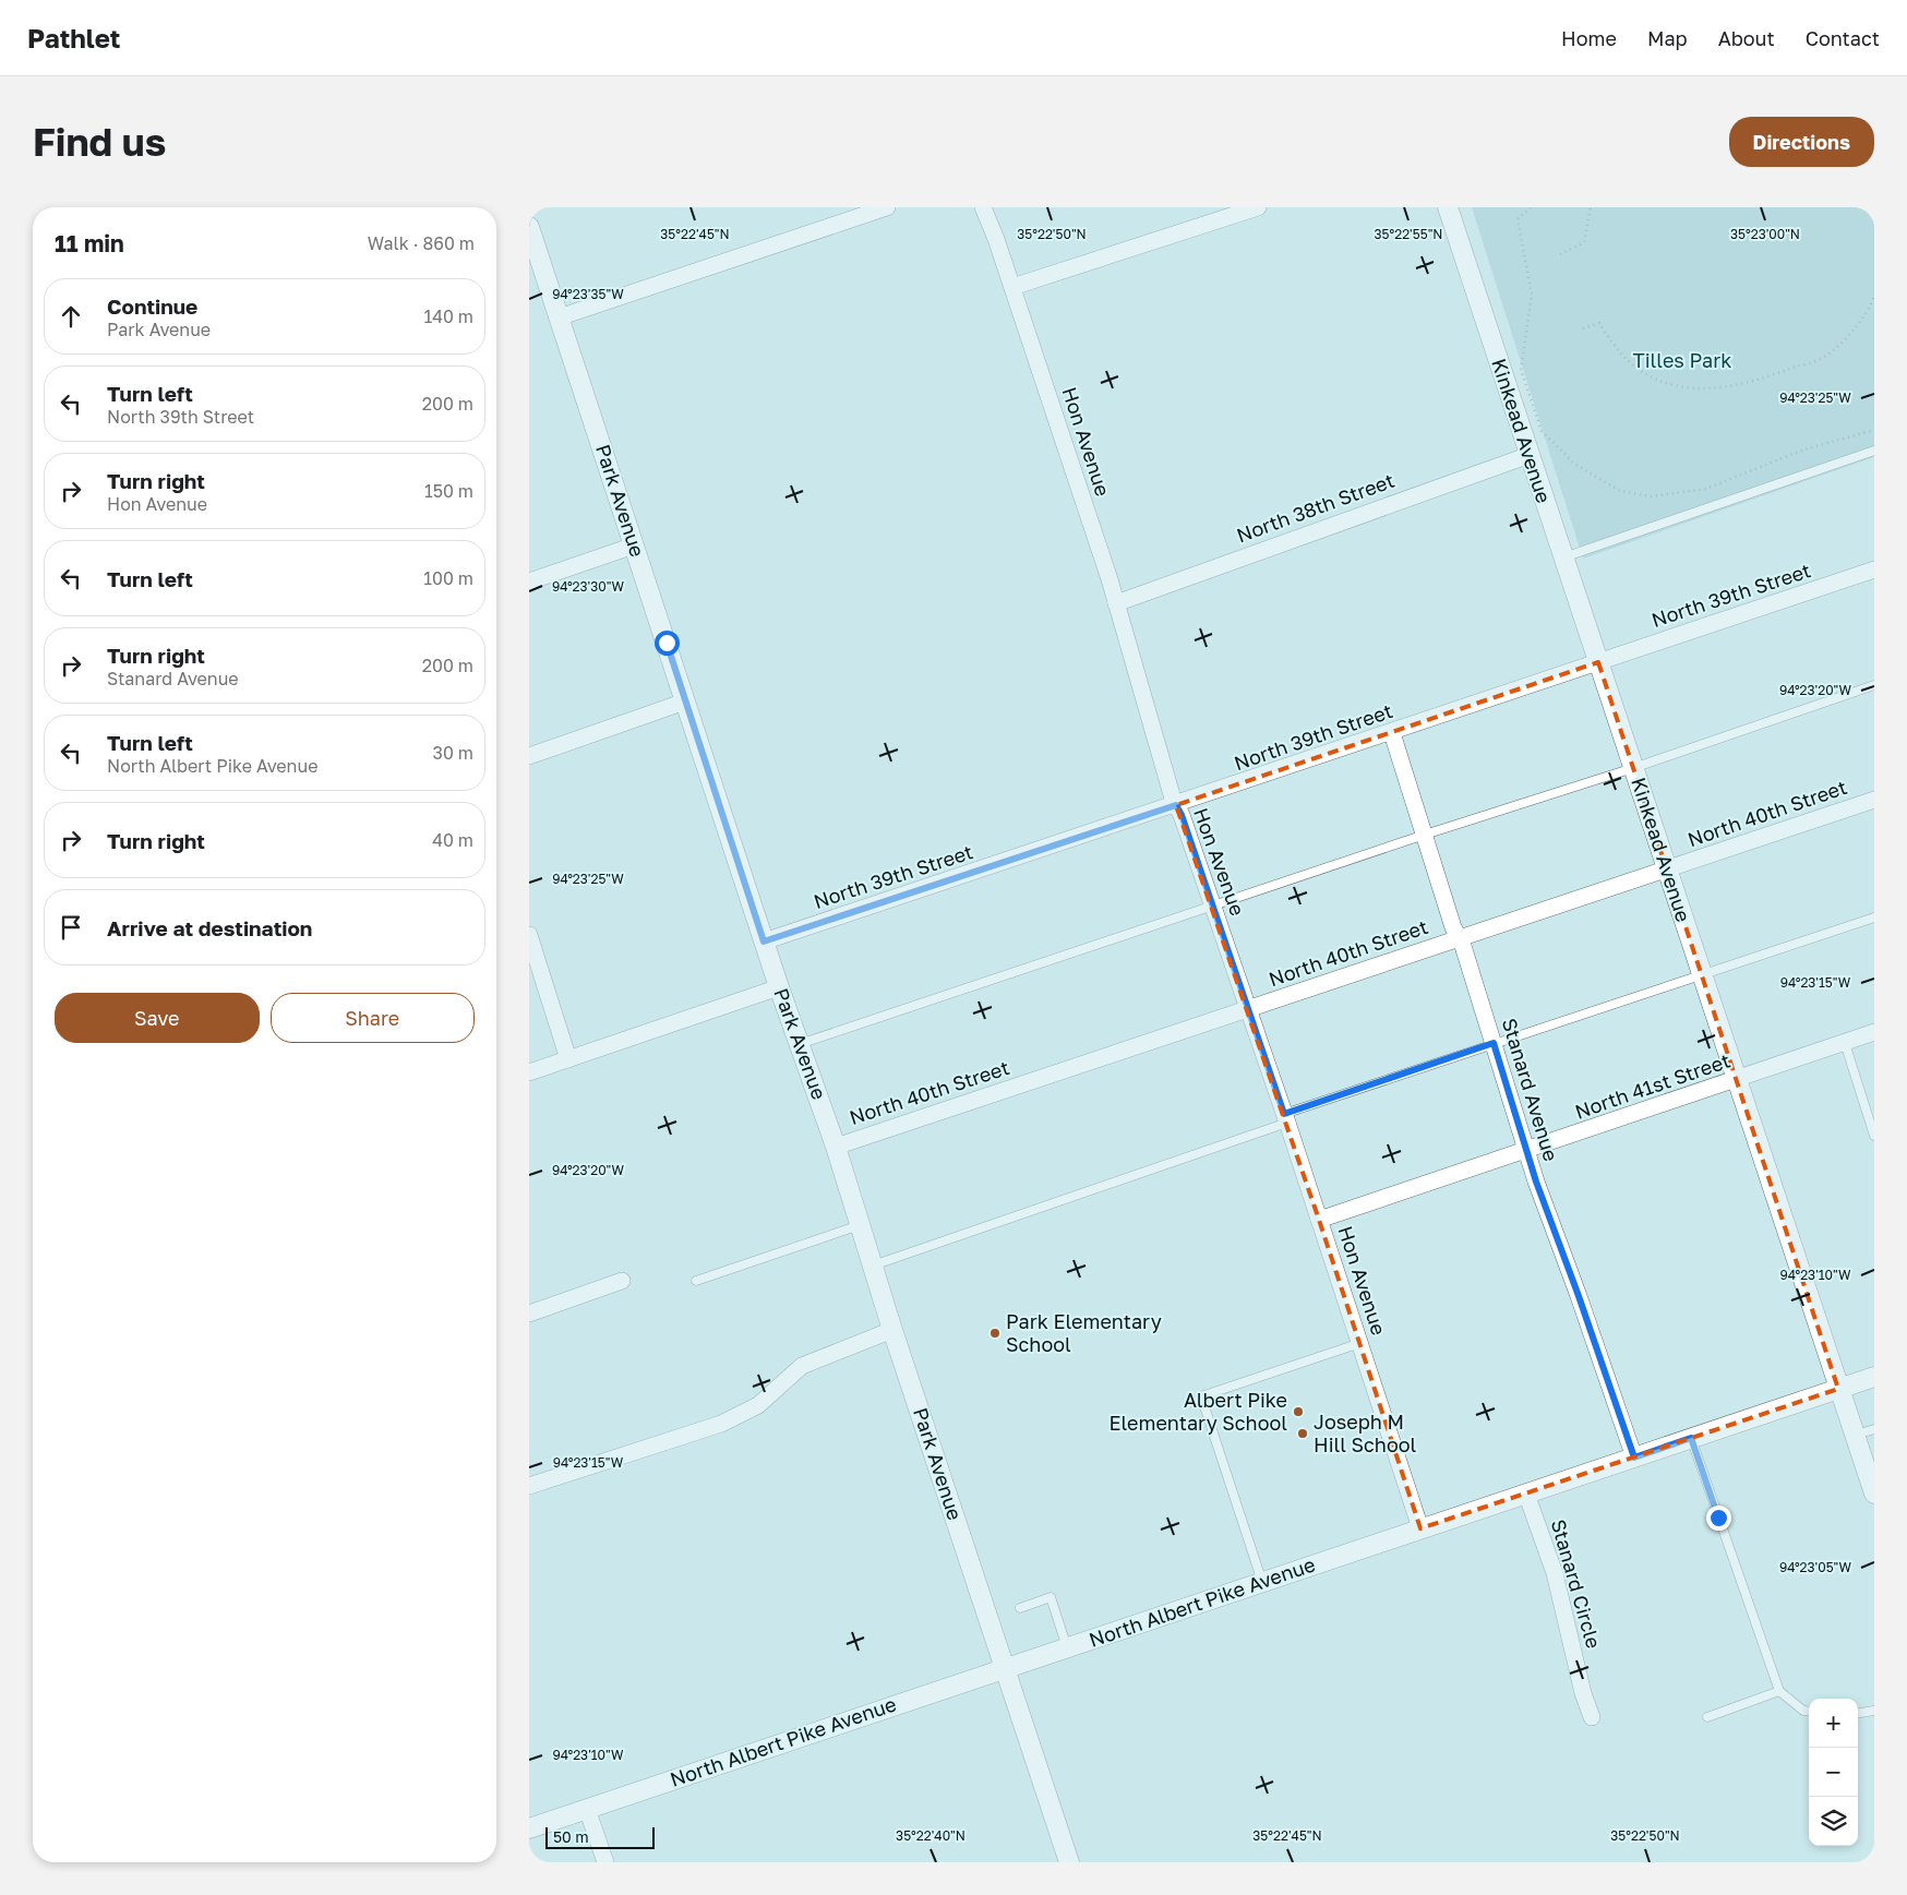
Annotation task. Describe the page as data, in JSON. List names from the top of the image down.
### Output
{
  "streets": {
    "street": [
      "Kinkead Avenue",
      "Hon Avenue",
      "Park Avenue",
      "North 38th Street",
      "North 39th Street",
      "North 40th Street",
      "North 41st Street",
      "Stanard Avenue",
      "Stanard Circle",
      "North Albert Pike Avenue"
    ]
  },
  "crossings": [
    ["Kinkead Avenue", "North 38th Street"],
    ["Kinkead Avenue", "North 39th Street"],
    ["Kinkead Avenue", "North 40th Street"],
    ["Kinkead Avenue", "North 41st Street"],
    ["Kinkead Avenue", "North Albert Pike Avenue"],
    ["Hon Avenue", "North 38th Street"],
    ["Hon Avenue", "North 39th Street"],
    ["Hon Avenue", "North 40th Street"],
    ["Hon Avenue", "North 41st Street"],
    ["Hon Avenue", "North Albert Pike Avenue"],
    ["Park Avenue", "North 39th Street"],
    ["Park Avenue", "North 40th Street"],
    ["Park Avenue", "North Albert Pike Avenue"],
    ["North 39th Street", "Stanard Avenue"],
    ["North 40th Street", "Stanard Avenue"],
    ["North 41st Street", "Stanard Avenue"],
    ["Stanard Avenue", "North Albert Pike Avenue"],
    ["Stanard Circle", "North Albert Pike Avenue"]
  ],
  "parks": ["Tilles Park"],
  "places": ["Park Elementary School", "Albert Pike Elementary School", "Joseph M Hill School"],
  "scale_bar": "50 m",
  "page": {
    "header": "Pathlet",
    "nav": [
      "Home",
      "Map",
      "About",
      "Contact"
    ],
    "buttons": [
      "Directions",
      ["Save", "Share"]
    ],
    "title": "Find us",
    "heading": ["11 min", "Walk · 860 m"],
    "list": [
      ["Continue", "Park Avenue", "140 m"],
      ["Turn left", "North 39th Street", "200 m"],
      ["Turn right", "Hon Avenue", "150 m"],
      ["Turn left", "100 m"],
      ["Turn right", "Stanard Avenue", "200 m"],
      ["Turn left", "North Albert Pike Avenue", "30 m"],
      ["Turn right", "40 m"],
      "Arrive at destination"
    ],
    "map_buttons": ["+", "−"],
    "scale": "50 m"
  },
  "coordinates": [
    "35°22'55\"N",
    "35°23'00\"N",
    "35°22'45\"N",
    "35°22'50\"N",
    "94°23'35\"W",
    "94°23'25\"W",
    "94°23'30\"W",
    "94°23'20\"W",
    "94°23'15\"W",
    "94°23'10\"W",
    "94°23'05\"W",
    "35°22'40\"N"
  ]
}
